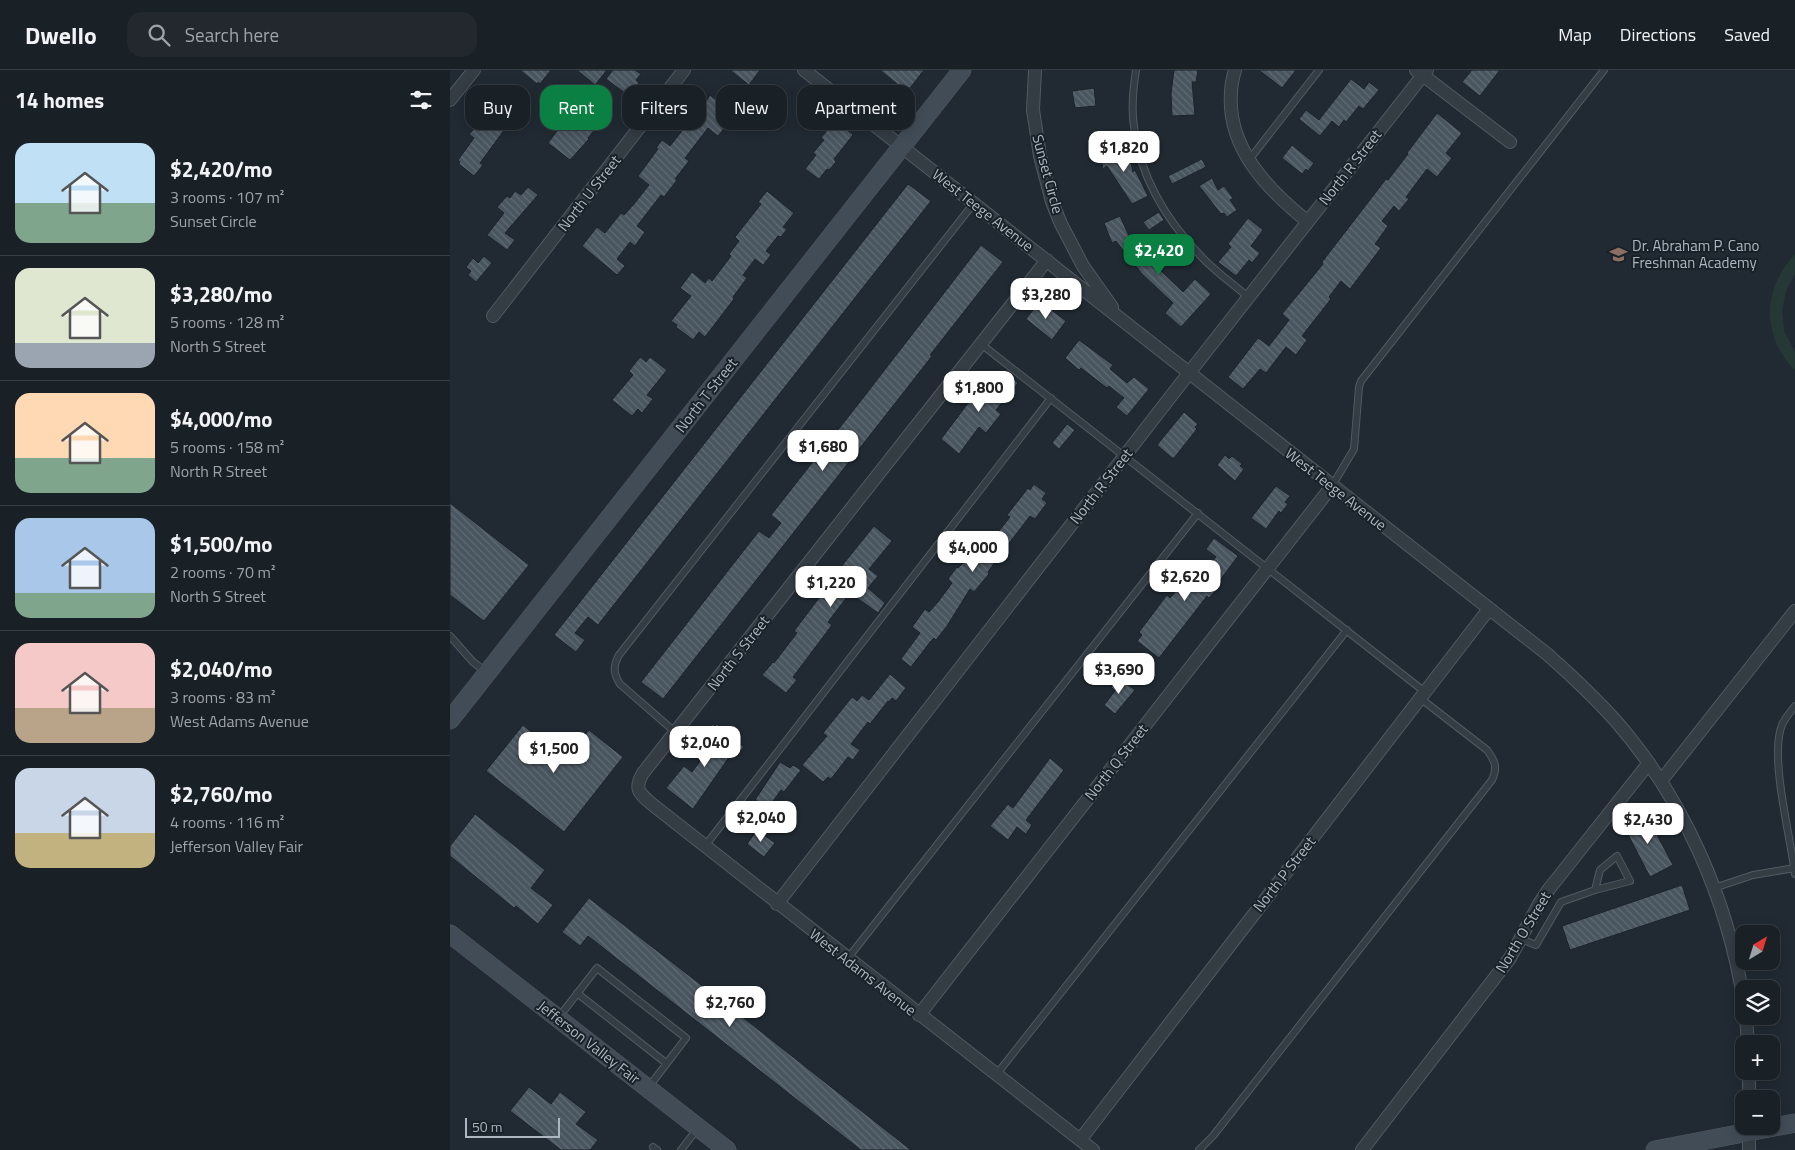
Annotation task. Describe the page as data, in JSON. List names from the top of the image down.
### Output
{
  "streets": {
    "street": [
      "North R Street",
      "Sunset Circle",
      "North U Street",
      "West Teege Avenue",
      "North T Street",
      "North S Street",
      "North Q Street",
      "North P Street",
      "North O Street",
      "West Adams Avenue",
      "Jefferson Valley Fair"
    ]
  },
  "crossings": [
    ["North R Street", "West Teege Avenue"],
    ["North R Street", "West Adams Avenue"],
    ["Sunset Circle", "West Teege Avenue"],
    ["West Teege Avenue", "North T Street"],
    ["West Teege Avenue", "North S Street"],
    ["West Teege Avenue", "North Q Street"],
    ["West Teege Avenue", "North P Street"],
    ["West Teege Avenue", "North O Street"],
    ["North S Street", "West Adams Avenue"],
    ["North Q Street", "West Adams Avenue"],
    ["North P Street", "West Adams Avenue"]
  ],
  "places": {
    "school or university": ["Dr. Abraham P. Cano Freshman Academy"]
  },
  "scale_bar": "50 m",
  "north": "top right",
  "page": {
    "header": "Dwello",
    "search": "Search here",
    "nav": ["Map", "Directions", "Saved"],
    "heading": "14 homes",
    "chip": [
      "Buy",
      "Rent",
      "Filters",
      "New",
      "Apartment"
    ],
    "list": [
      {
        "name": "$2,420/mo",
        "note": "3 rooms · 107 m² · Sunset Circle"
      },
      {
        "name": "$3,280/mo",
        "note": "5 rooms · 128 m² · North S Street"
      },
      {
        "name": "$4,000/mo",
        "note": "5 rooms · 158 m² · North R Street"
      },
      {
        "name": "$1,500/mo",
        "note": "2 rooms · 70 m² · North S Street"
      },
      {
        "name": "$2,040/mo",
        "note": "3 rooms · 83 m² · West Adams Avenue"
      },
      {
        "name": "$2,760/mo",
        "note": "4 rooms · 116 m² · Jefferson Valley Fair"
      }
    ],
    "price": [
      "$1,820",
      "$2,420",
      "$3,280",
      "$1,800",
      "$1,680",
      "$4,000",
      "$2,620",
      "$1,220",
      "$3,690",
      "$2,040",
      "$1,500",
      "$2,040",
      "$2,430",
      "$2,760"
    ],
    "map_buttons": ["+", "−"],
    "scale": "50 m"
  }
}
